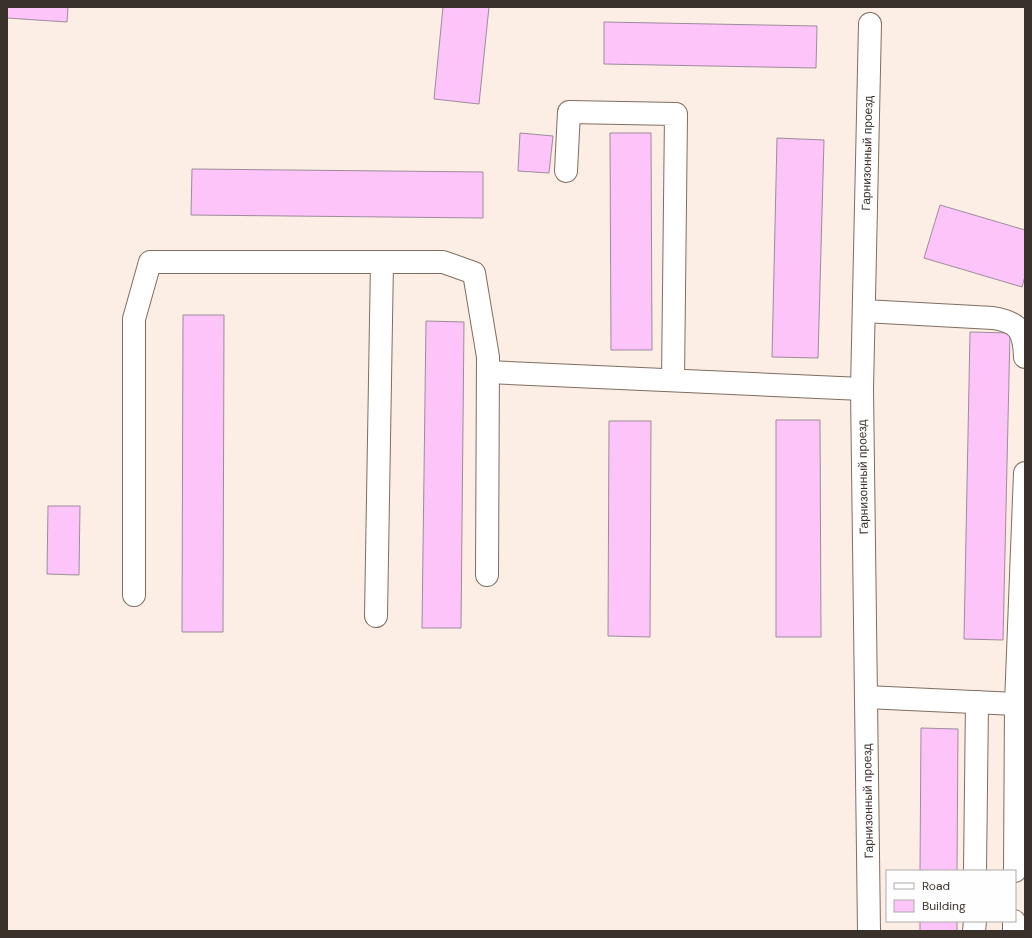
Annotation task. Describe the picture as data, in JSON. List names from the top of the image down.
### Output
{
  "streets": {
    "street": ["Гарнизонный проезд"]
  },
  "legend": ["Road", "Building"]
}
